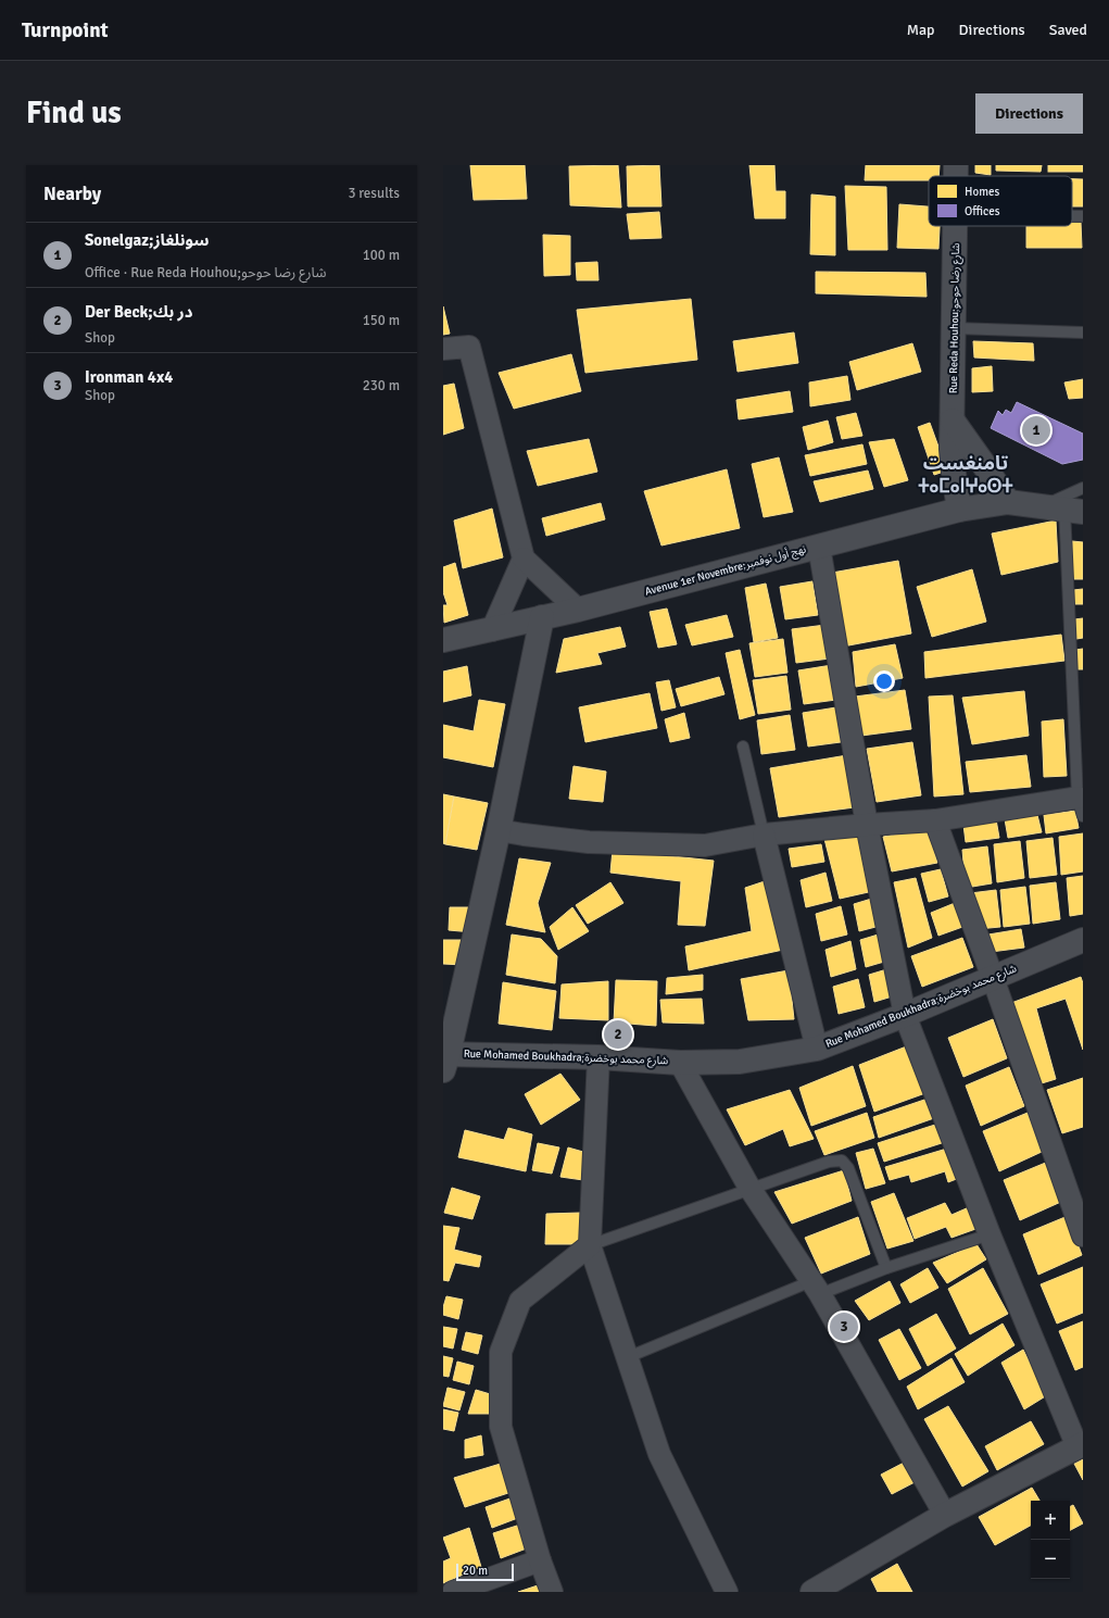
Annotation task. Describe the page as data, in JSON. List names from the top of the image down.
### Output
{
  "streets": {
    "street": ["Rue Reda Houhou;شارع رضا حوحو", "Avenue 1er Novembre;نهج أول نوفمبر", "Rue Mohamed Boukhadra;شارع محمد بوخضرة"]
  },
  "crossings": [
    ["Rue Reda Houhou;شارع رضا حوحو", "Avenue 1er Novembre;نهج أول نوفمبر"]
  ],
  "districts": ["تامنغست ⵜⴰⵎⴰⵏⵖⴰⵙⵜ"],
  "legend": ["Homes", "Offices"],
  "scale_bar": "20 m",
  "page": {
    "header": "Turnpoint",
    "nav": ["Map", "Directions", "Saved"],
    "buttons": "Directions",
    "title": "Find us",
    "heading": ["Nearby", "3 results"],
    "list": [
      {
        "mark": "1",
        "name": "Sonelgaz;سونلغاز",
        "note": "Office · Rue Reda Houhou;شارع رضا حوحو",
        "value": "100 m"
      },
      {
        "mark": "2",
        "name": "Der Beck;در بك",
        "note": "Shop",
        "value": "150 m"
      },
      {
        "mark": "3",
        "name": "Ironman 4x4",
        "note": "Shop",
        "value": "230 m"
      }
    ],
    "pins": ["1", "2", "3"],
    "map_buttons": ["+", "−"],
    "scale": "20 m"
  }
}
